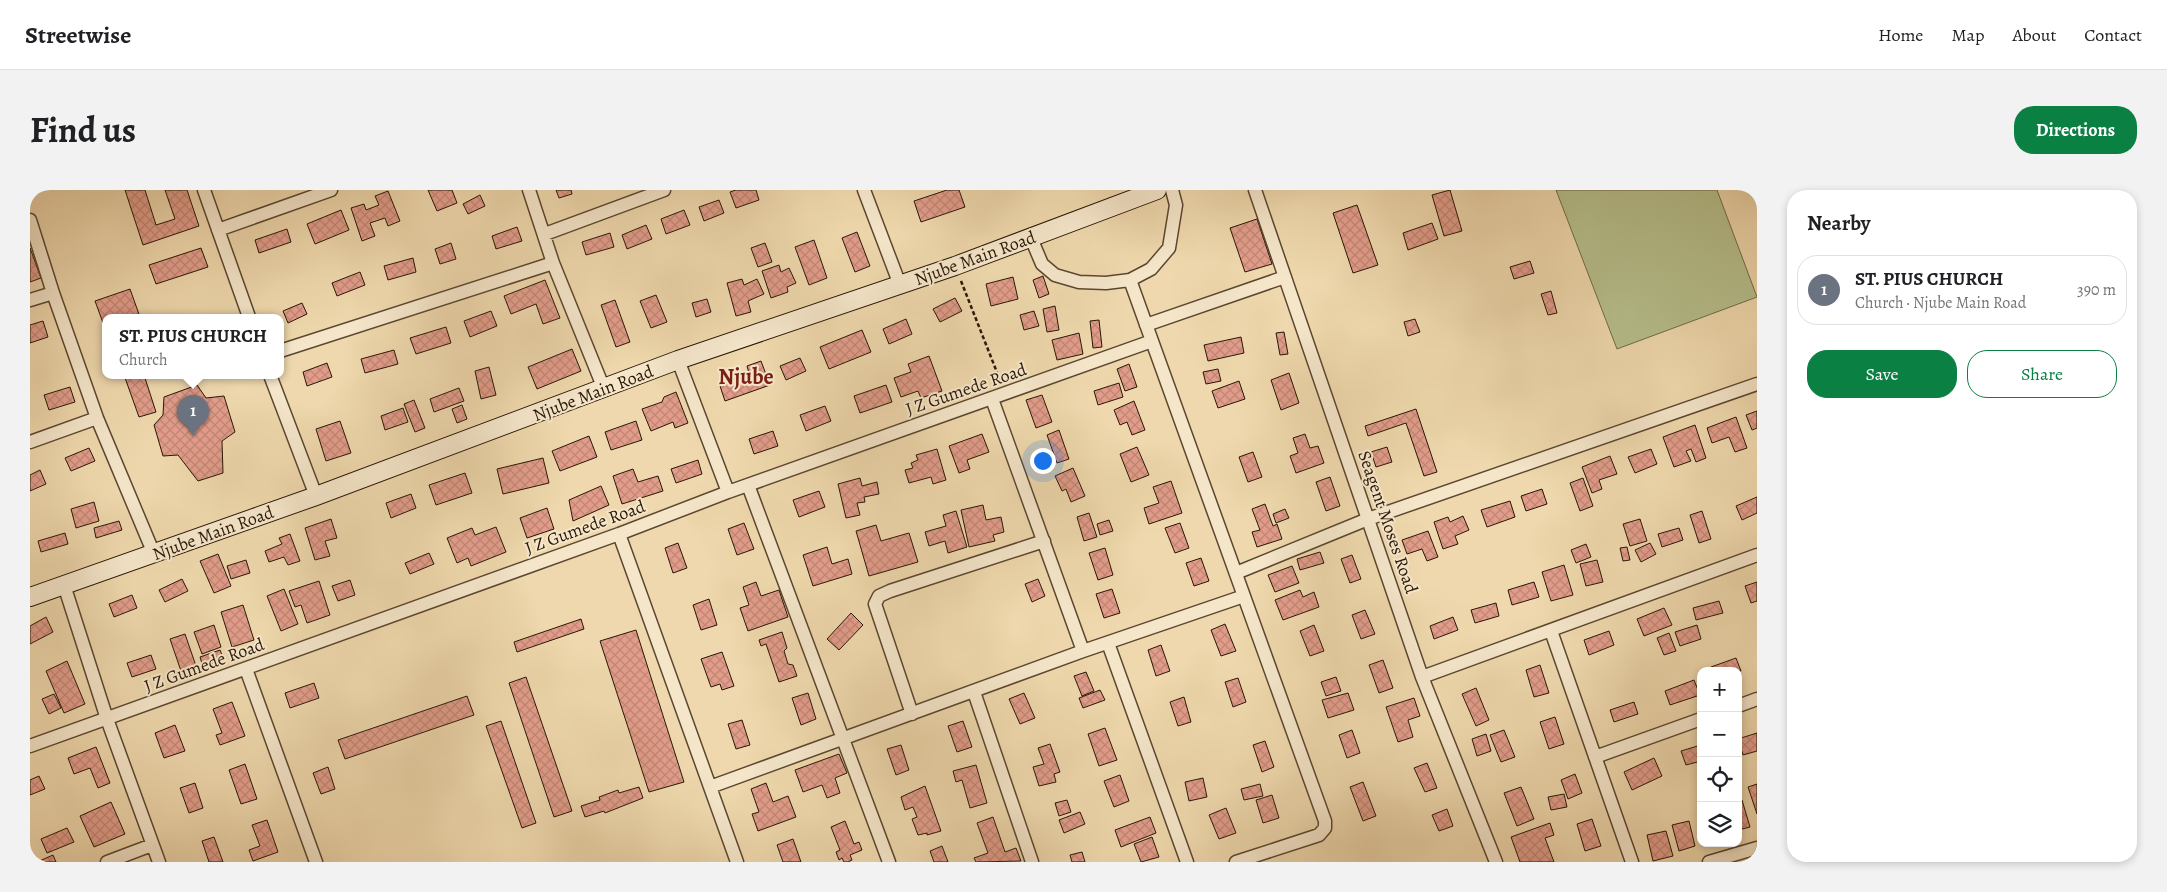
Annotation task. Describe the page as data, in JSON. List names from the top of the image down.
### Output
{
  "streets": {
    "street": ["Njube Main Road", "J Z Gumede Road", "Seagent Moses Road"]
  },
  "districts": ["Njube"],
  "page": {
    "header": "Streetwise",
    "nav": [
      "Home",
      "Map",
      "About",
      "Contact"
    ],
    "title": "Find us",
    "buttons": [
      "Directions",
      ["Save", "Share"]
    ],
    "heading": "Nearby",
    "list": [
      {
        "mark": "1",
        "name": "ST. PIUS CHURCH",
        "note": "Church · Njube Main Road",
        "value": "390 m"
      }
    ],
    "popup": ["ST. PIUS CHURCH", "Church"],
    "pins": "1",
    "map_buttons": ["+", "−"]
  }
}
